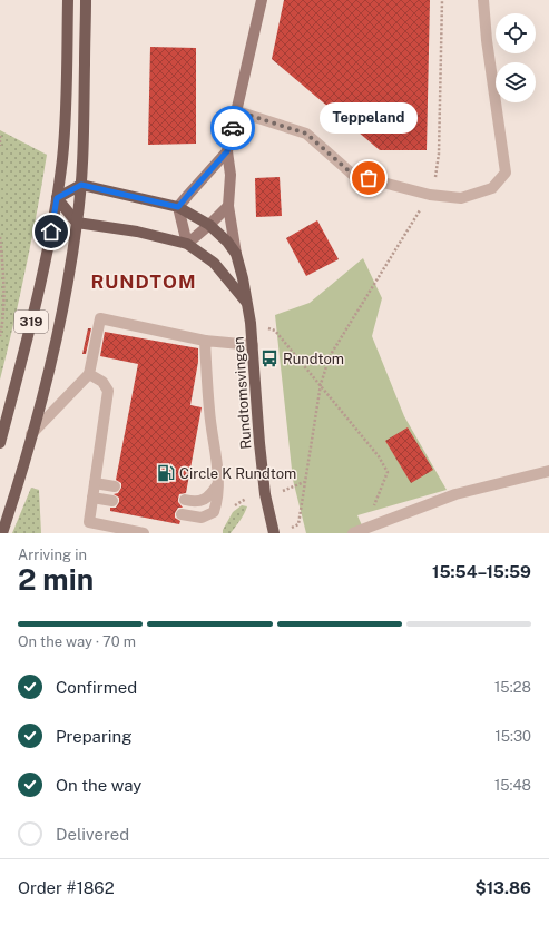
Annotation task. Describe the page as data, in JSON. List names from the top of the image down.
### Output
{
  "streets": {
    "main road": ["319", "Rundtomsvingen"]
  },
  "crossings": [
    ["319", "Rundtomsvingen"]
  ],
  "districts": ["RUNDTOM"],
  "places": {
    "other": ["Teppeland"],
    "bus stop": ["Rundtom"],
    "fuel station": ["Circle K Rundtom"]
  },
  "page": {
    "bubble": "Teppeland",
    "heading": ["2 min", "Arriving in", "15:54–15:59"],
    "panel": ["Order #1862", "$13.86"],
    "bar": "On the way · 70 m",
    "list": [
      ["Confirmed", "15:28"],
      ["Preparing", "15:30"],
      ["On the way", "15:48"],
      "Delivered"
    ]
  }
}
